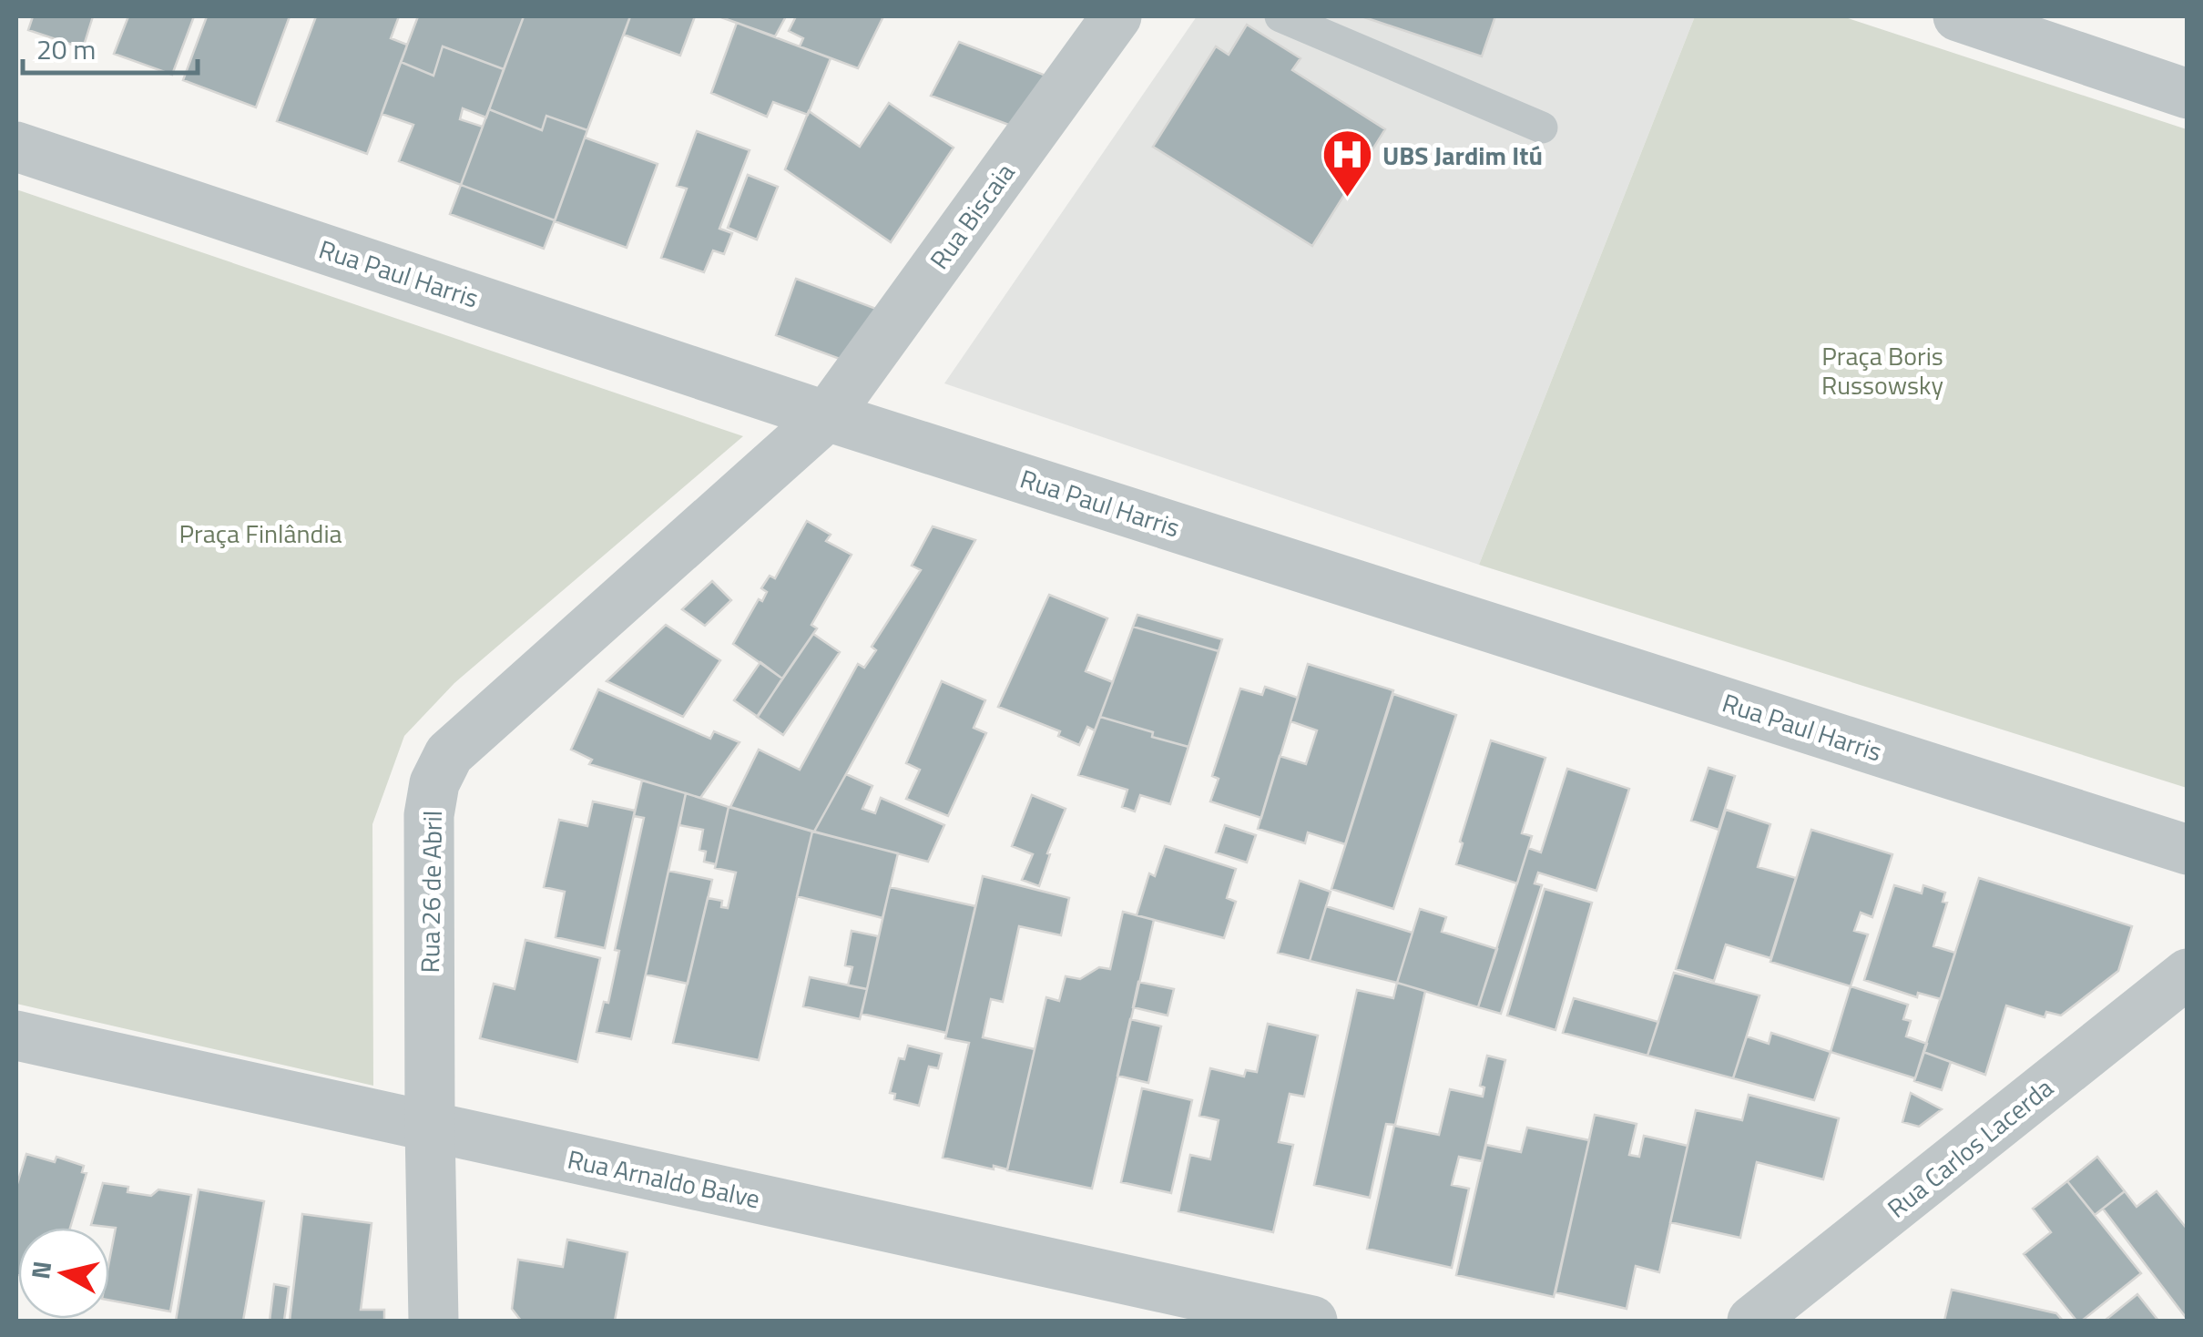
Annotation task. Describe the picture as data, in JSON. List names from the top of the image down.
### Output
{
  "streets": {
    "street": [
      "Rua Biscaia",
      "Rua Paul Harris",
      "Rua 26 de Abril",
      "Rua Carlos Lacerda",
      "Rua Arnaldo Balve"
    ]
  },
  "crossings": [
    ["Rua Biscaia", "Rua Paul Harris"],
    ["Rua Biscaia", "Rua 26 de Abril"],
    ["Rua Paul Harris", "Rua 26 de Abril"],
    ["Rua 26 de Abril", "Rua Arnaldo Balve"]
  ],
  "parks": ["Praça Boris Russowsky", "Praça Finlândia"],
  "places": {
    "hospital": ["UBS Jardim Itú"]
  },
  "scale_bar": "20 m",
  "north": "left"
}
